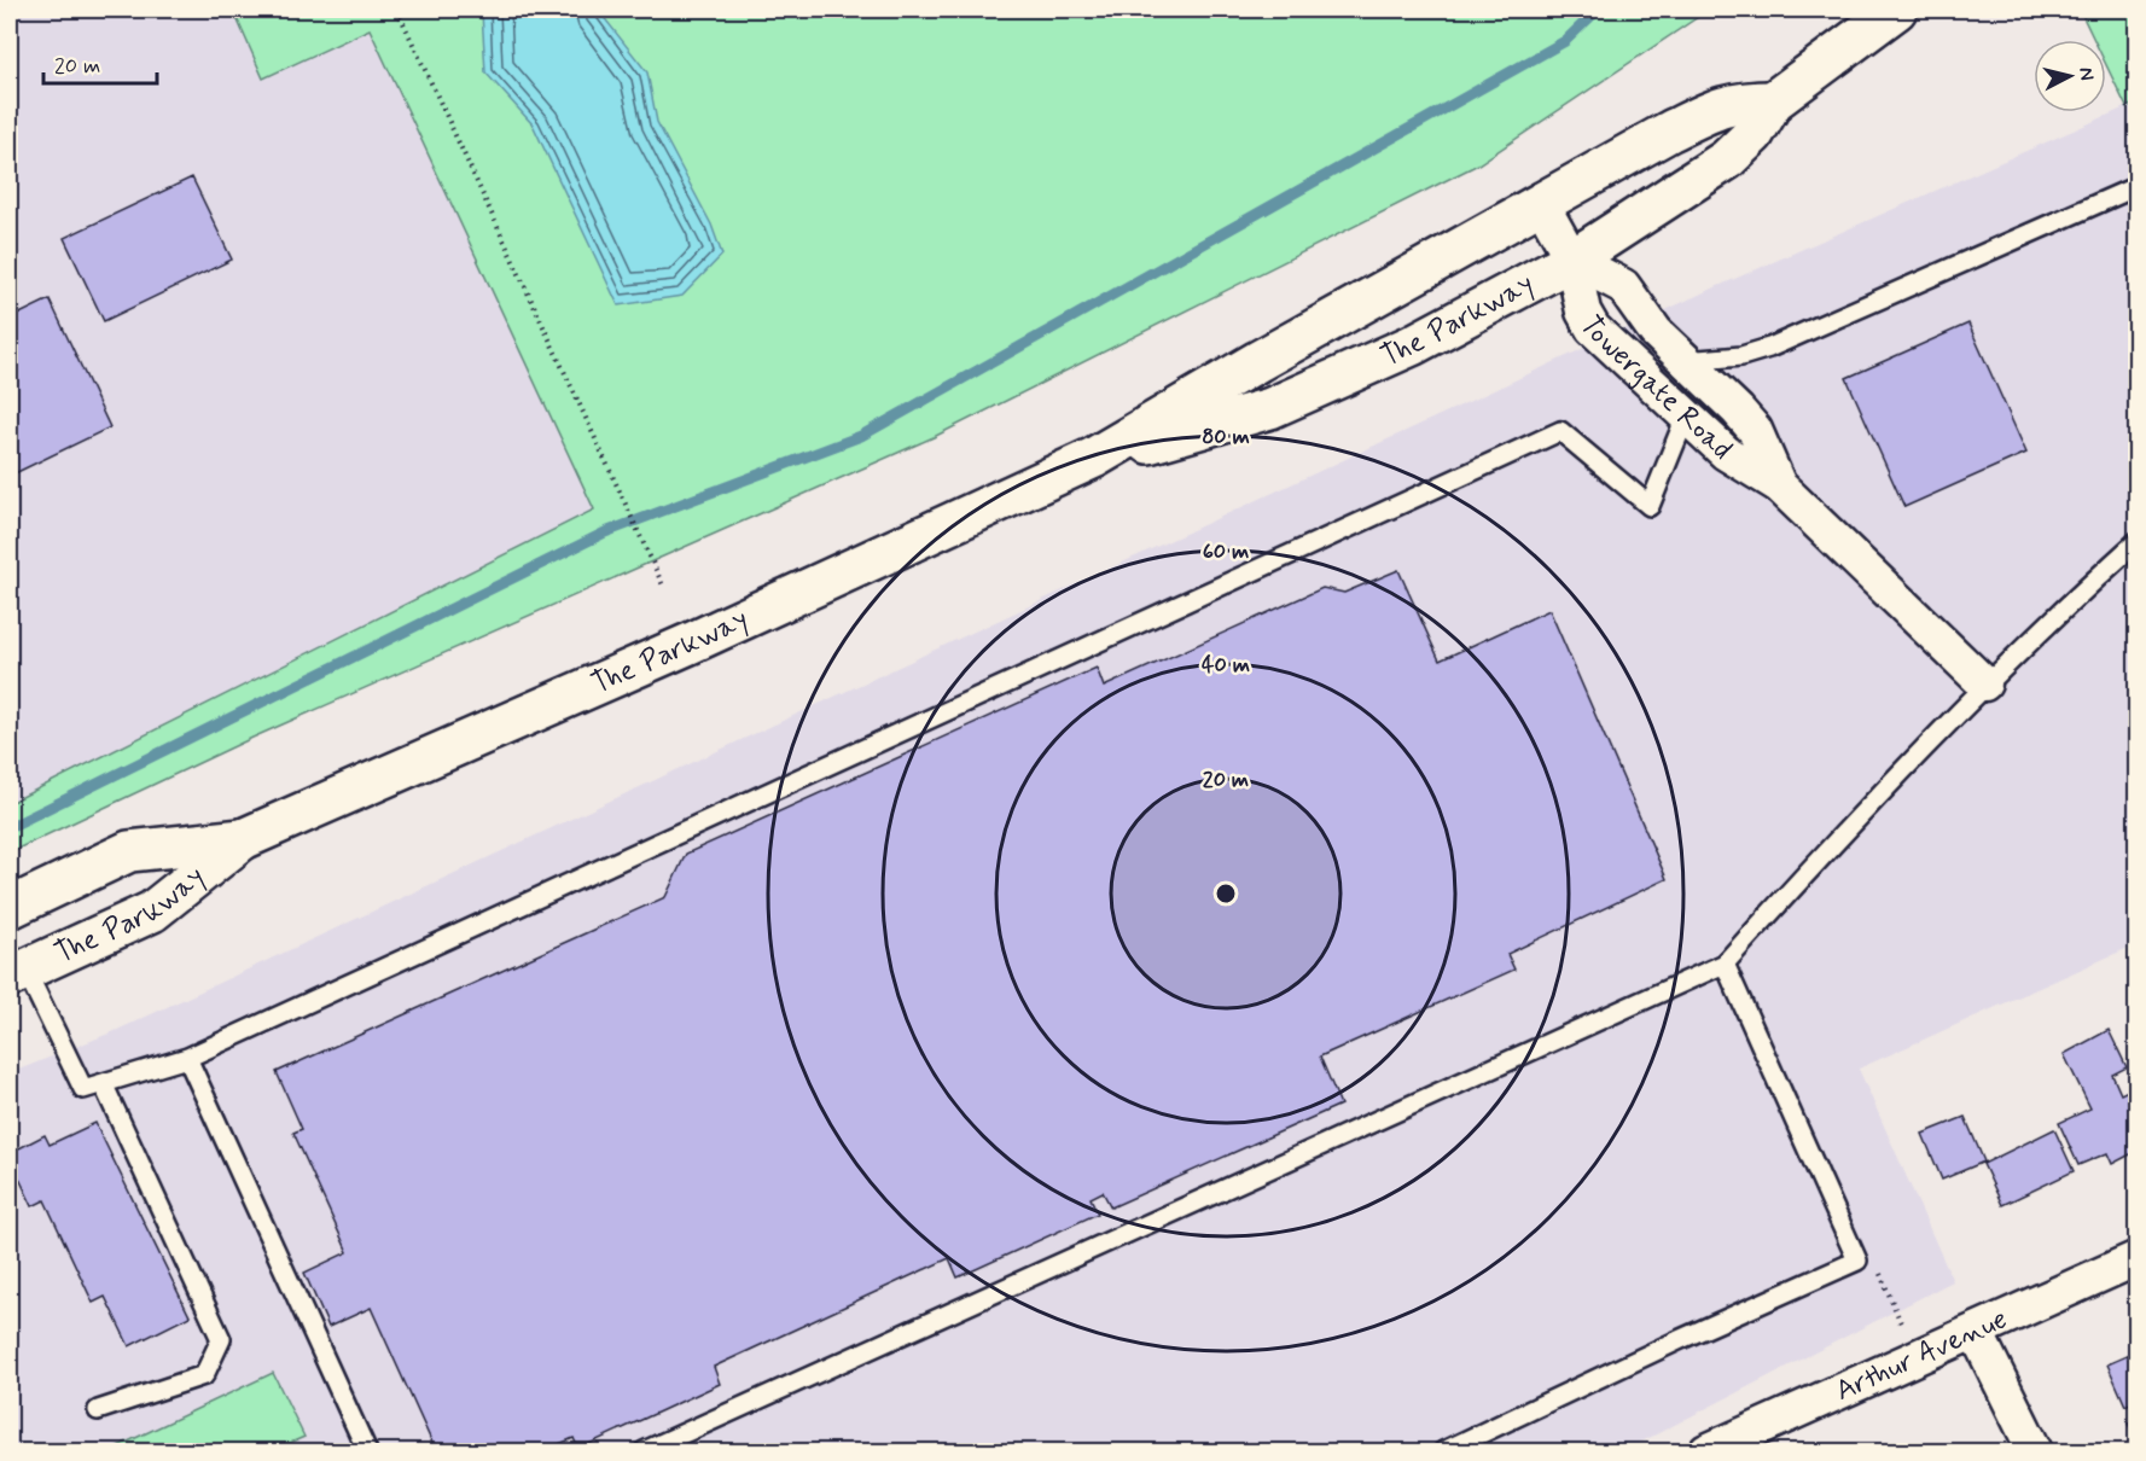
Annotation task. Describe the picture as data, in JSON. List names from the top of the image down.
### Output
{
  "streets": {
    "main road": ["The Parkway"],
    "street": ["Towergate Road", "Arthur Avenue"]
  },
  "crossings": [
    ["The Parkway", "Towergate Road"]
  ],
  "scale_bar": "20 m",
  "north": "right",
  "rings": [
    "80 m",
    "60 m",
    "40 m",
    "20 m"
  ]
}
